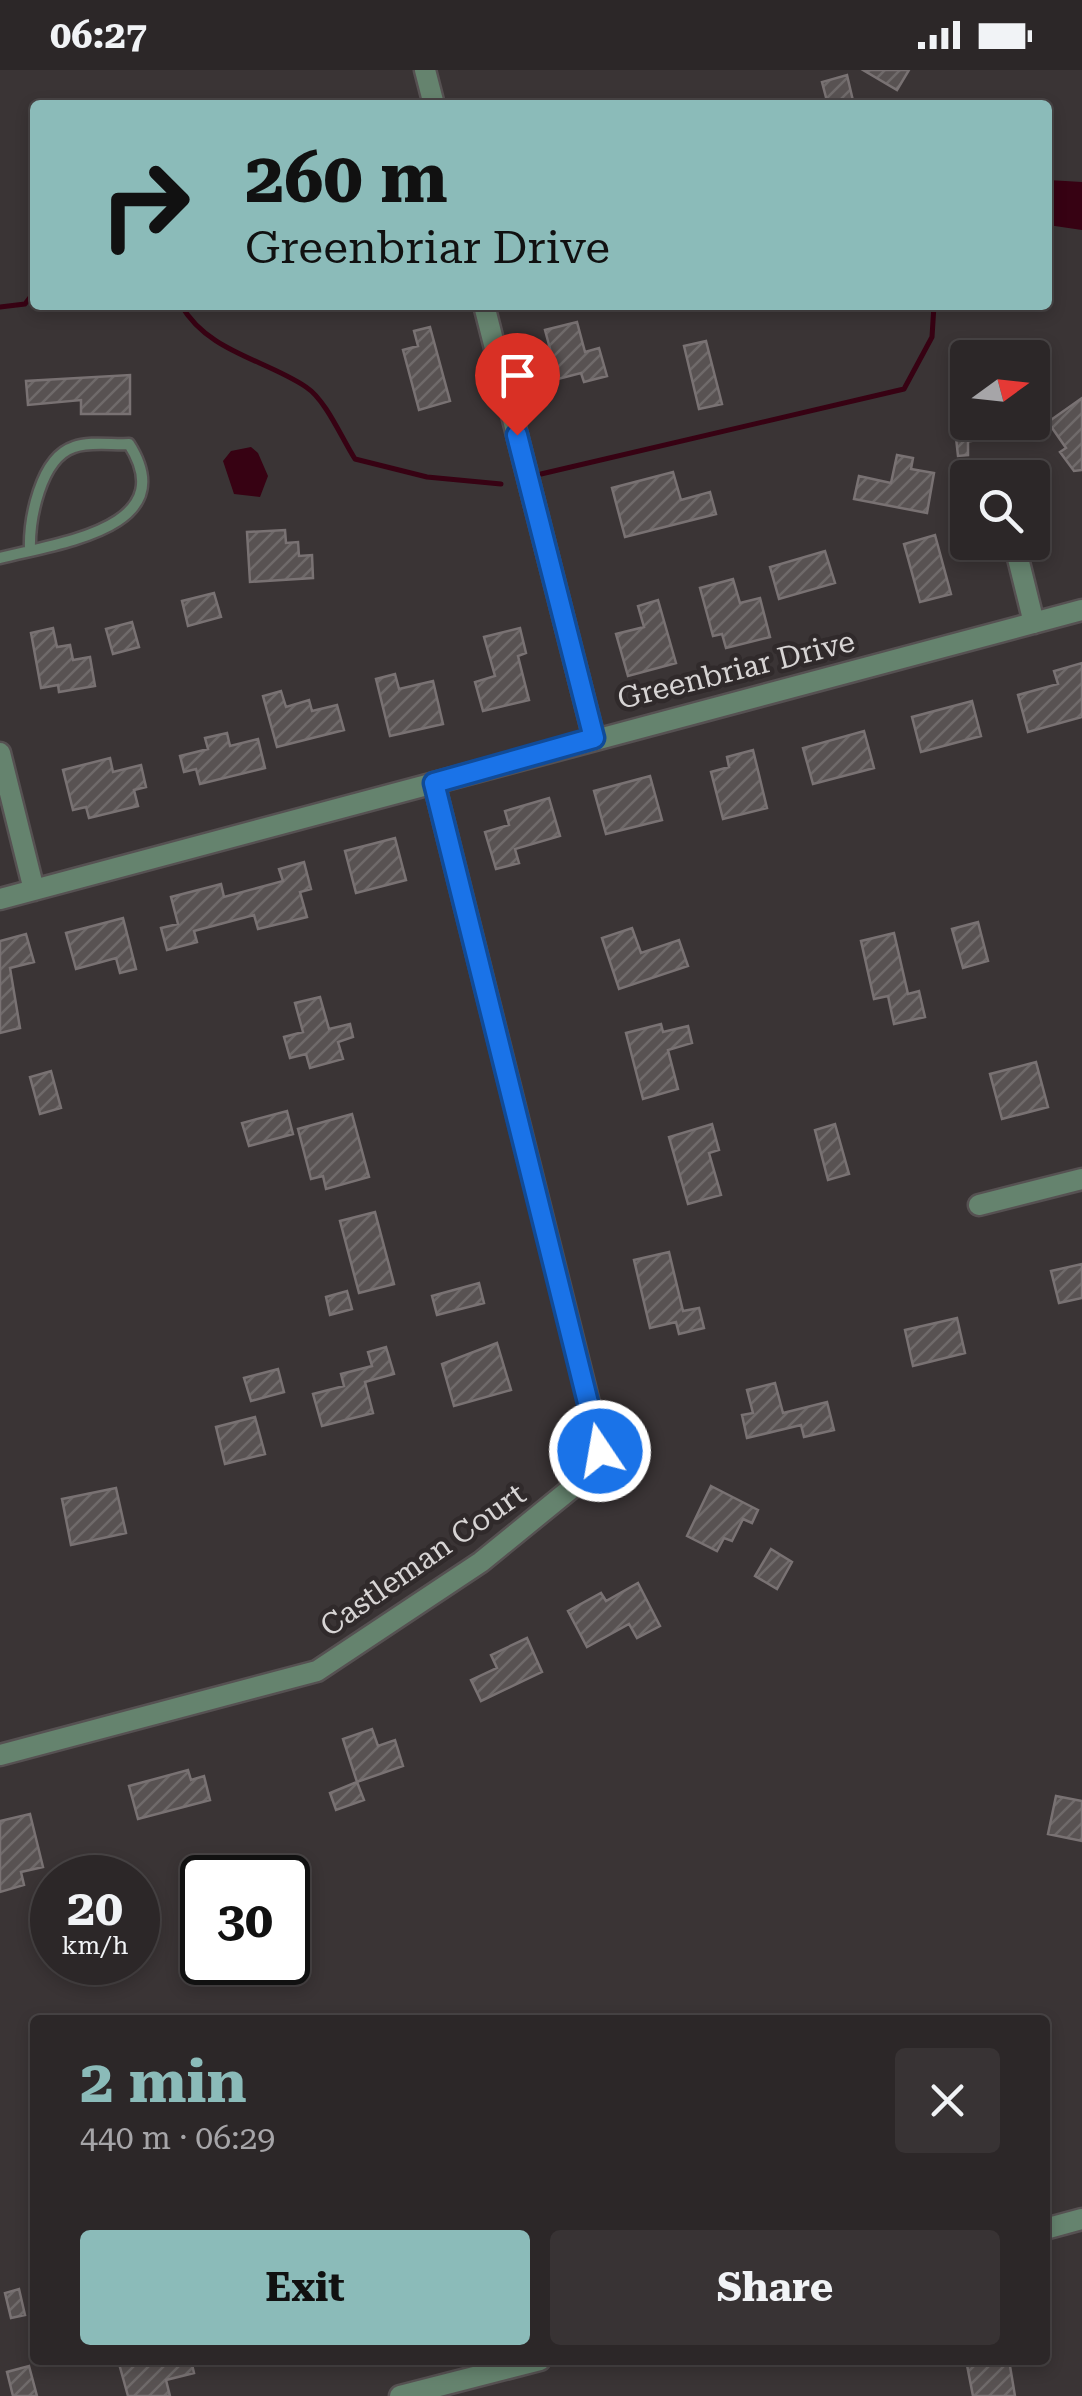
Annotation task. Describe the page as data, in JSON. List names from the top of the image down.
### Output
{
  "streets": {
    "street": ["Greenbriar Drive", "Castleman Court"]
  },
  "crossings": [
    ["Greenbriar Drive", "Castleman Court"]
  ],
  "north": "right",
  "page": {
    "status": "06:27",
    "turn": ["260 m", "Greenbriar Drive"],
    "speed": "20 km/h",
    "limit": "30",
    "heading": ["2 min", "440 m · 06:29"],
    "buttons": ["Exit", "Share"]
  }
}
